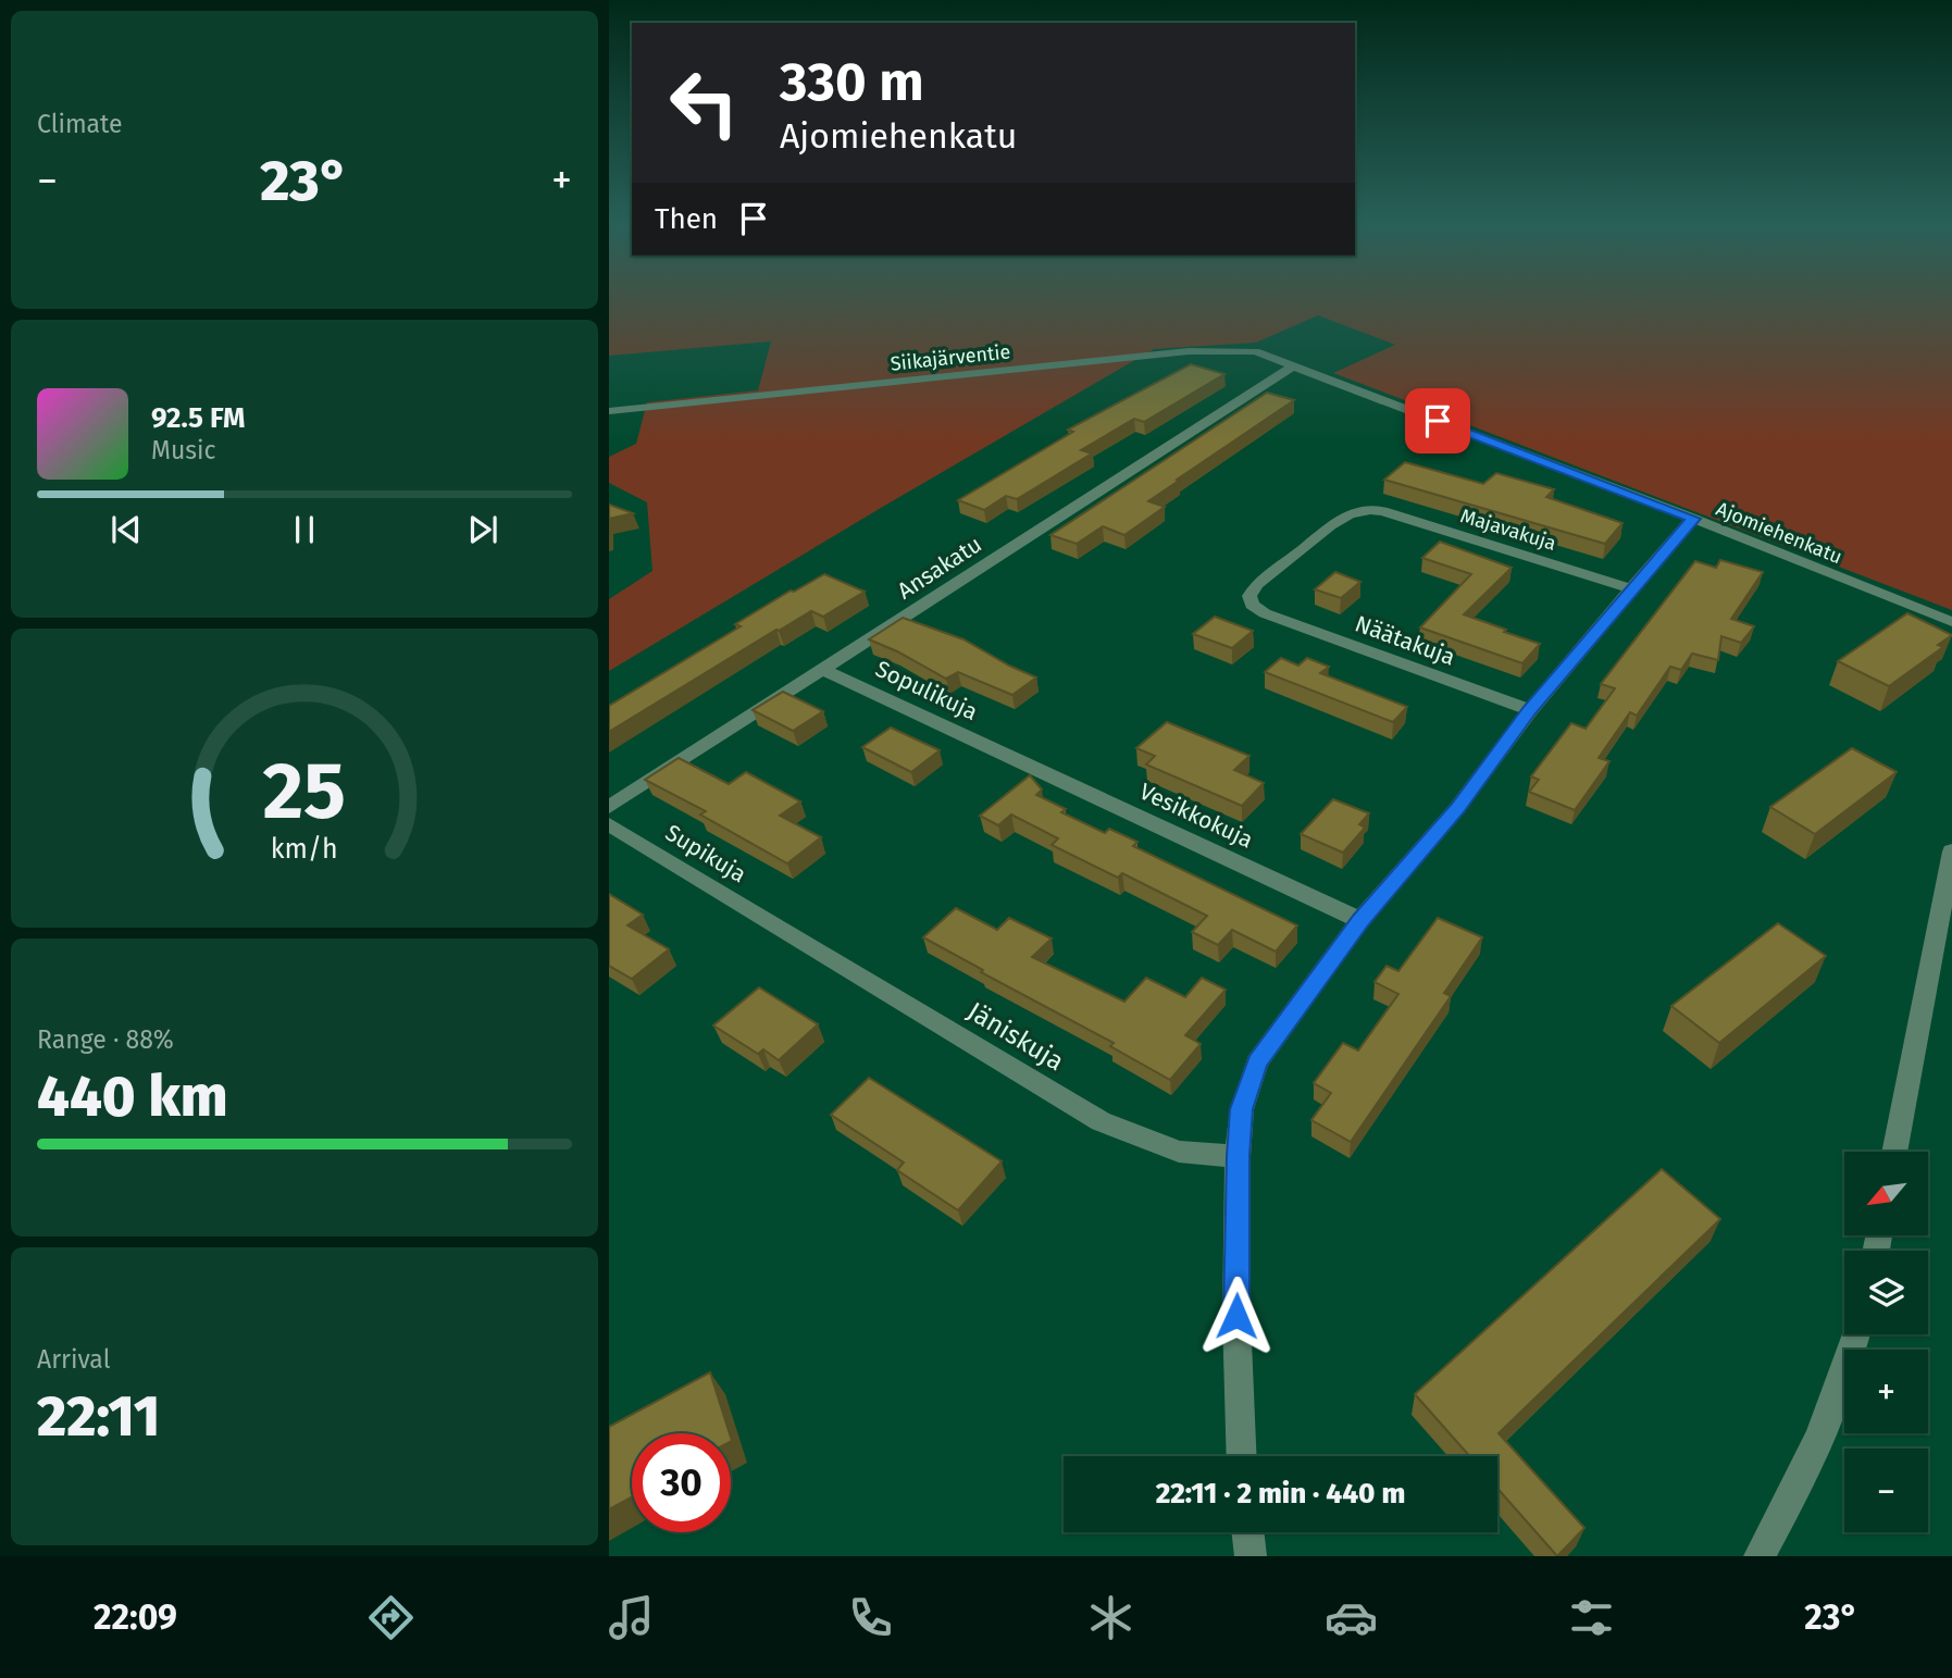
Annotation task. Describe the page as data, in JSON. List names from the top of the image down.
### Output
{
  "streets": {
    "street": [
      "Siikajärventie",
      "Majavakuja",
      "Ajomiehenkatu",
      "Ansakatu",
      "Näätakuja",
      "Sopulikuja",
      "Vesikkokuja",
      "Supikuja",
      "Jäniskuja"
    ]
  },
  "crossings": [
    ["Siikajärventie", "Ajomiehenkatu"],
    ["Siikajärventie", "Ansakatu"],
    ["Majavakuja", "Näätakuja"],
    ["Ajomiehenkatu", "Ansakatu"],
    ["Ansakatu", "Sopulikuja"],
    ["Sopulikuja", "Vesikkokuja"],
    ["Supikuja", "Jäniskuja"]
  ],
  "north": "bottom left",
  "page": {
    "tile": [
      "Climate",
      ["Range · 88%", "440 km"],
      ["Arrival", "22:11"]
    ],
    "turn": ["330 m", "Ajomiehenkatu"],
    "heat": ["−", "23°", "+"],
    "then": "Then",
    "song": ["92.5 FM", "Music"],
    "map_buttons": ["+", "−"],
    "limit": "30",
    "trip": "22:11 · 2 min · 440 m",
    "tabs": ["22:09", "23°"],
    "gauge": ["25", "km/h"]
  }
}
